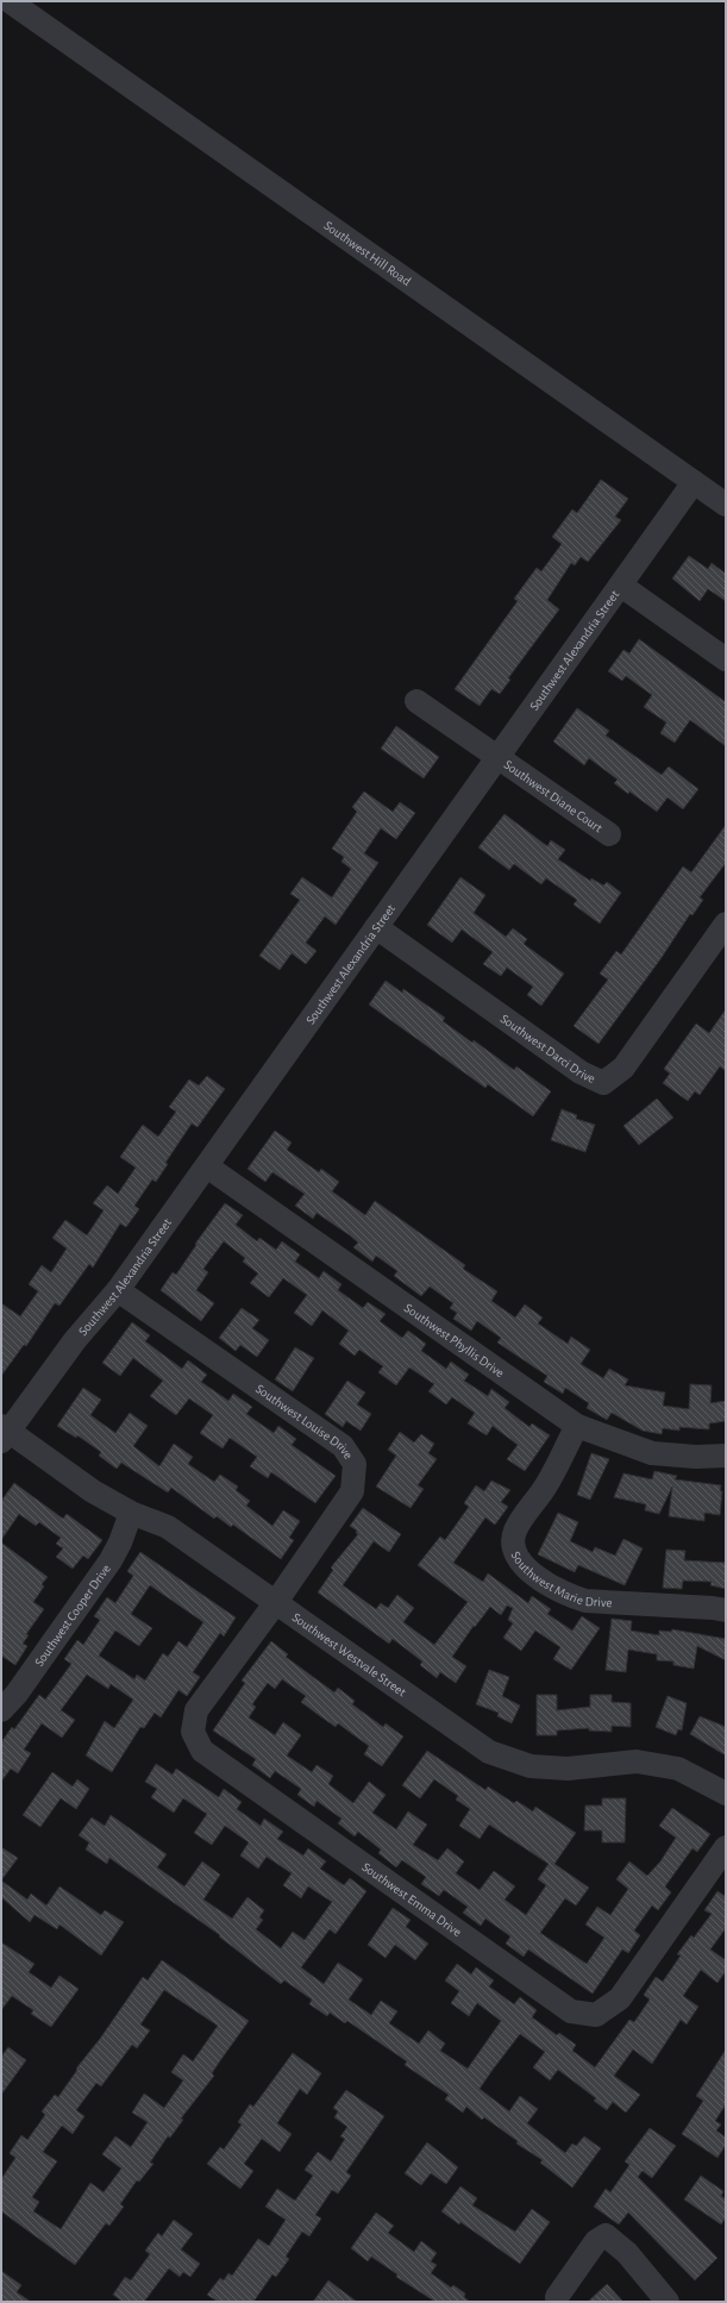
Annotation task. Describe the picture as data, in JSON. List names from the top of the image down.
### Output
{
  "streets": {
    "street": [
      "Southwest Hill Road",
      "Southwest Alexandria Street",
      "Southwest Diane Court",
      "Southwest Darci Drive",
      "Southwest Phyllis Drive",
      "Southwest Louise Drive",
      "Southwest Marie Drive",
      "Southwest Cooper Drive",
      "Southwest Westvale Street",
      "Southwest Emma Drive"
    ]
  },
  "crossings": [
    ["Southwest Hill Road", "Southwest Alexandria Street"],
    ["Southwest Alexandria Street", "Southwest Diane Court"],
    ["Southwest Alexandria Street", "Southwest Darci Drive"],
    ["Southwest Alexandria Street", "Southwest Phyllis Drive"],
    ["Southwest Alexandria Street", "Southwest Louise Drive"],
    ["Southwest Alexandria Street", "Southwest Westvale Street"],
    ["Southwest Phyllis Drive", "Southwest Marie Drive"],
    ["Southwest Louise Drive", "Southwest Westvale Street"],
    ["Southwest Louise Drive", "Southwest Emma Drive"],
    ["Southwest Cooper Drive", "Southwest Westvale Street"],
    ["Southwest Westvale Street", "Southwest Emma Drive"]
  ]
}
